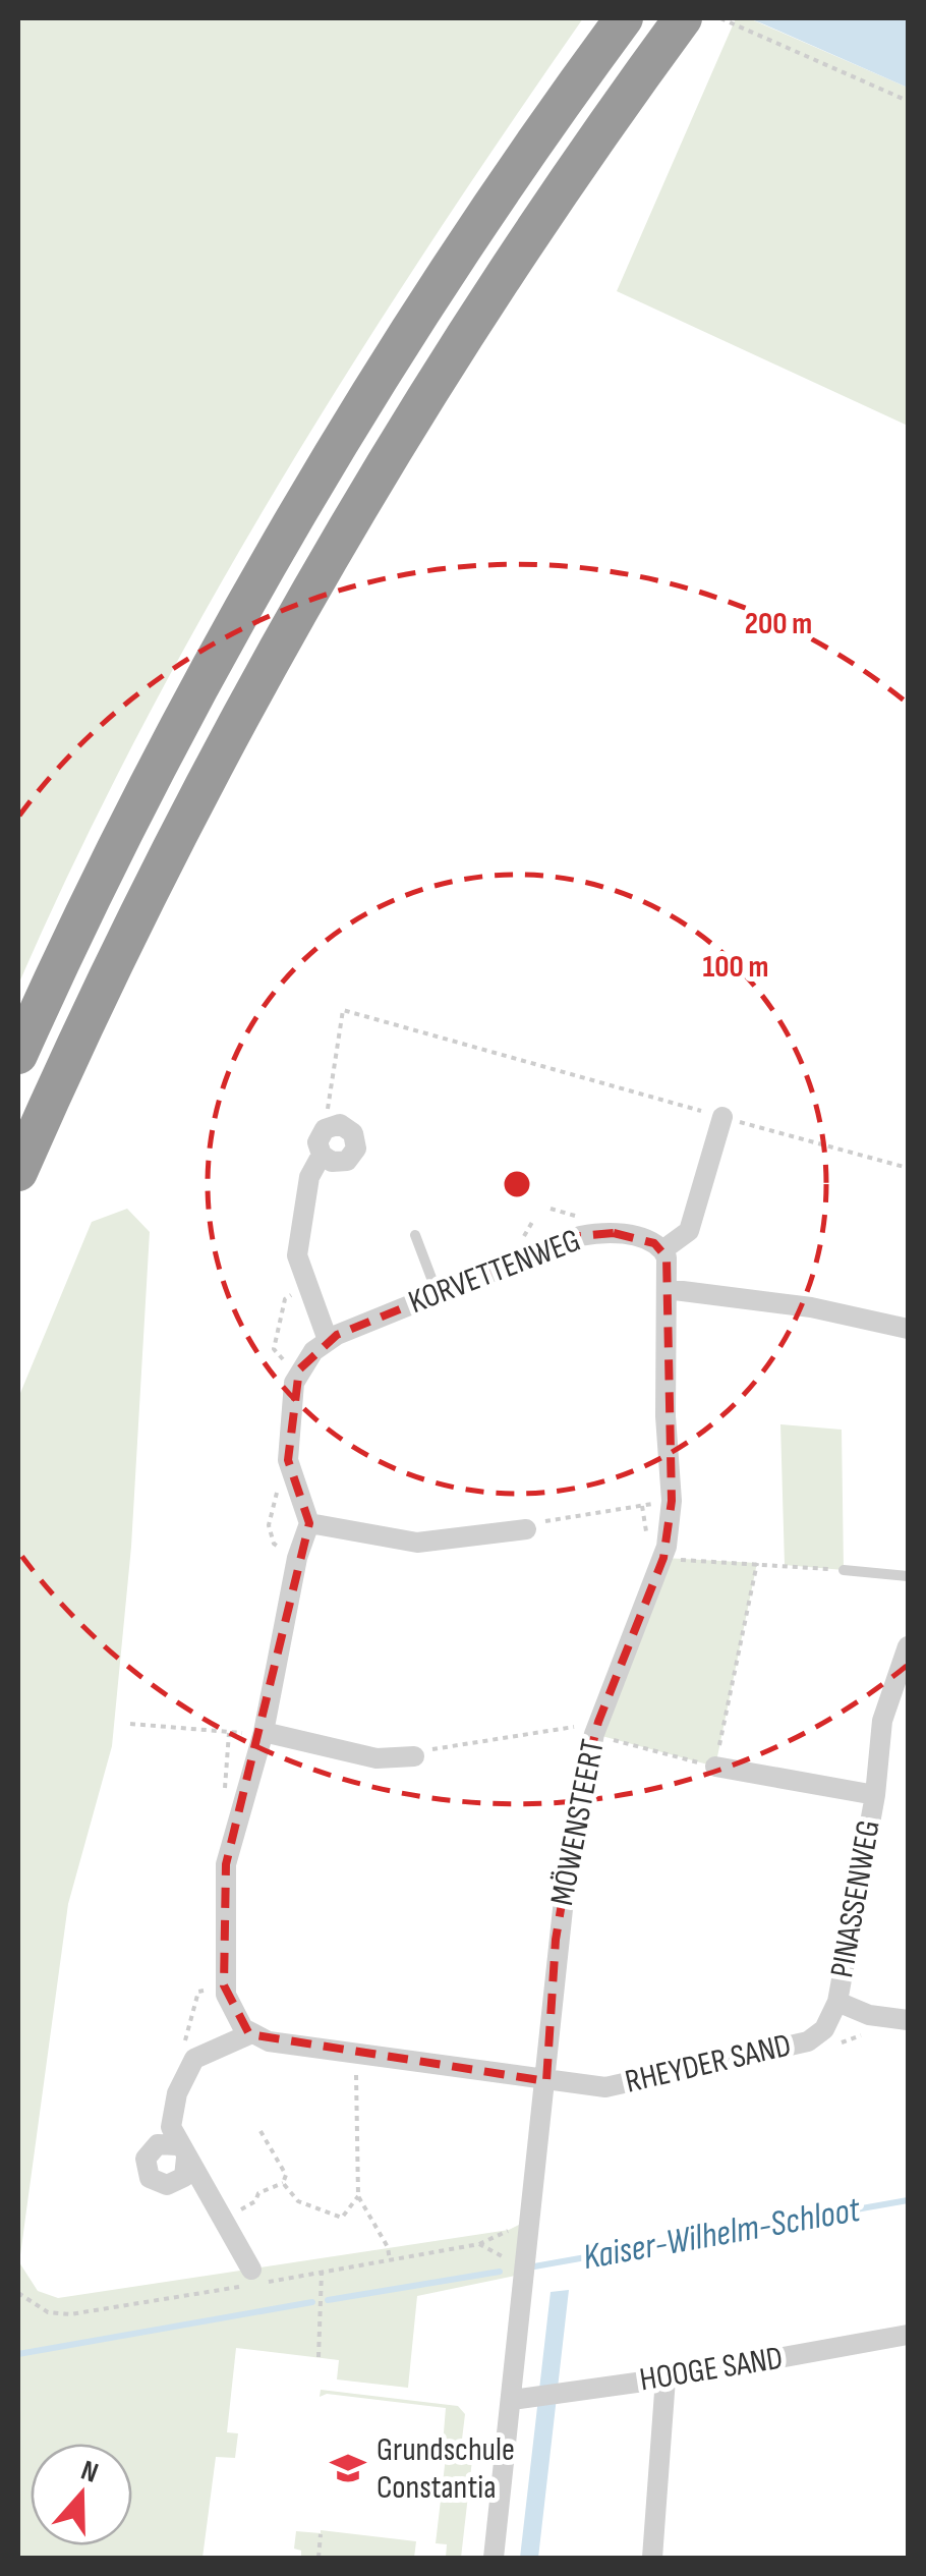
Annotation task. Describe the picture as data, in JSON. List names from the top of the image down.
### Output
{
  "streets": {
    "street": [
      "KORVETTENWEG",
      "MÖWENSTEERT",
      "PINASSENWEG",
      "RHEYDER SAND",
      "HOOGE SAND"
    ]
  },
  "crossings": [
    ["KORVETTENWEG", "MÖWENSTEERT"],
    ["MÖWENSTEERT", "RHEYDER SAND"],
    ["MÖWENSTEERT", "HOOGE SAND"],
    ["PINASSENWEG", "RHEYDER SAND"]
  ],
  "water": ["Kaiser-Wilhelm-Schloot"],
  "places": {
    "school or university": ["Grundschule Constantia"]
  },
  "north": "top",
  "rings": ["200 m", "100 m"]
}
